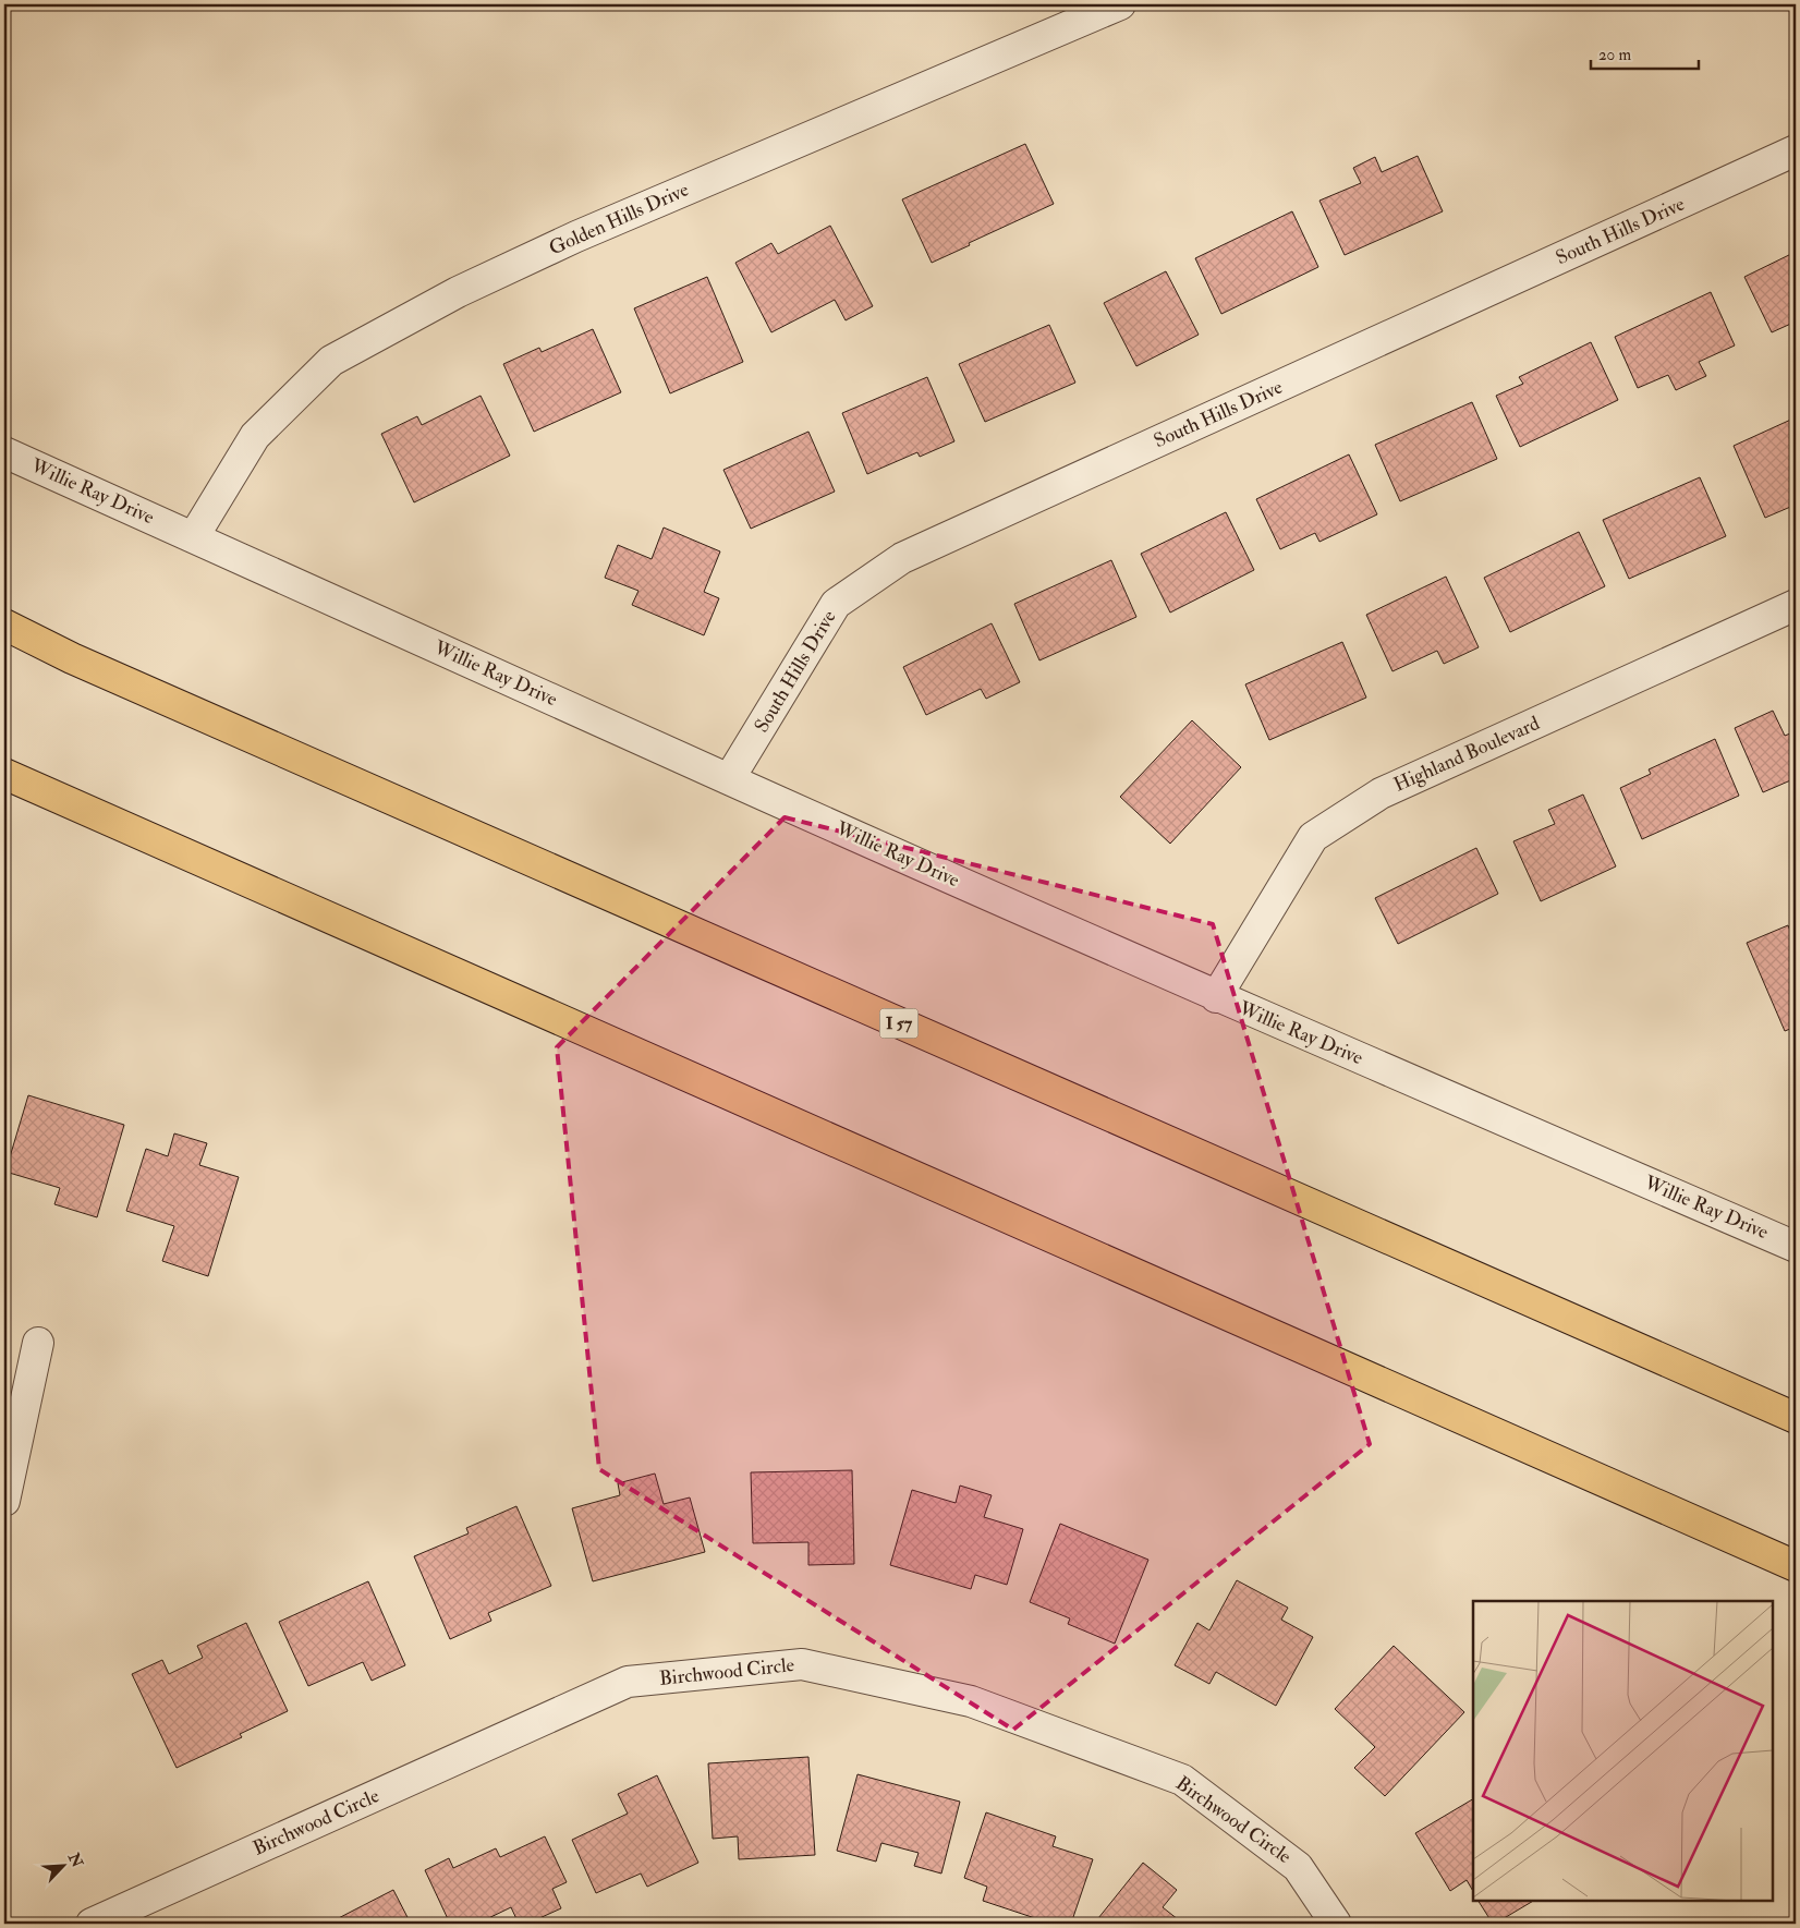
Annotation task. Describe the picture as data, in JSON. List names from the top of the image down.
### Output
{
  "streets": {
    "highway": ["I 57"],
    "street": [
      "Golden Hills Drive",
      "South Hills Drive",
      "Willie Ray Drive",
      "Highland Boulevard",
      "Birchwood Circle"
    ]
  },
  "crossings": [
    ["Golden Hills Drive", "Willie Ray Drive"],
    ["South Hills Drive", "Willie Ray Drive"],
    ["Willie Ray Drive", "Highland Boulevard"]
  ],
  "scale_bar": "20 m",
  "north": "top right"
}
